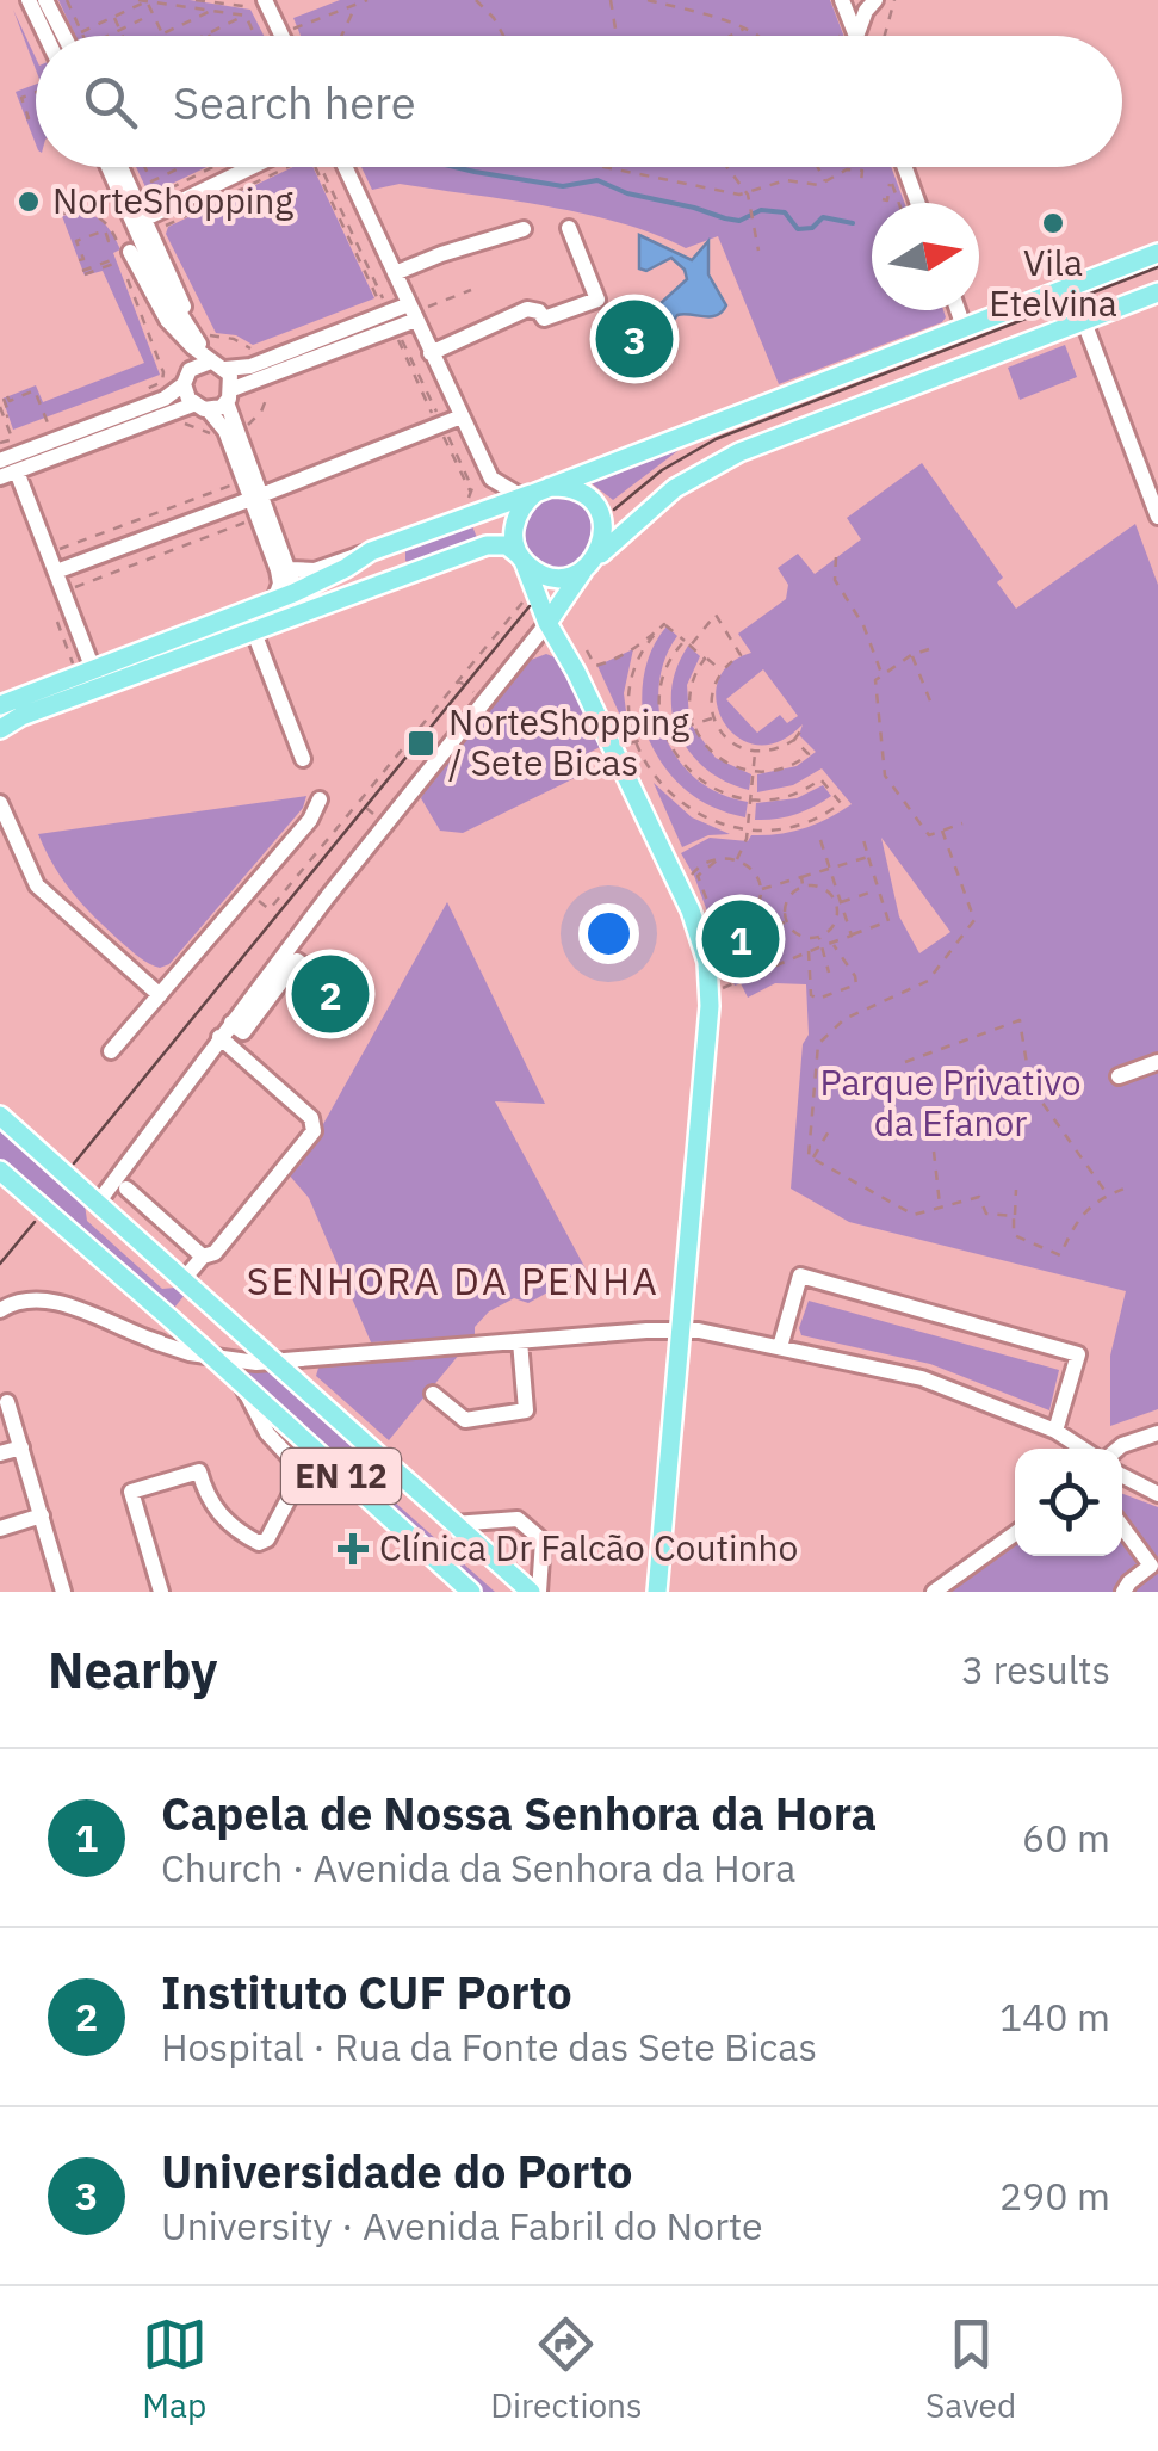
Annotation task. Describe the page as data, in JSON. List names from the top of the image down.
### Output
{
  "streets": {
    "main road": ["EN 12"]
  },
  "districts": ["SENHORA DA PENHA"],
  "parks": ["Parque Privativo da Efanor"],
  "places": {
    "other": ["NorteShopping", "Vila Etelvina"],
    "transit": ["NorteShopping / Sete Bicas"],
    "health": ["Clínica Dr Falcão Coutinho"]
  },
  "north": "right",
  "page": {
    "search": "Search here",
    "pins": ["3", "1", "2"],
    "heading": ["Nearby", "3 results"],
    "list": [
      {
        "mark": "1",
        "name": "Capela de Nossa Senhora da Hora",
        "note": "Church · Avenida da Senhora da Hora",
        "value": "60 m"
      },
      {
        "mark": "2",
        "name": "Instituto CUF Porto",
        "note": "Hospital · Rua da Fonte das Sete Bicas",
        "value": "140 m"
      },
      {
        "mark": "3",
        "name": "Universidade do Porto",
        "note": "University · Avenida Fabril do Norte",
        "value": "290 m"
      }
    ],
    "nav": ["Map", "Directions", "Saved"]
  }
}
